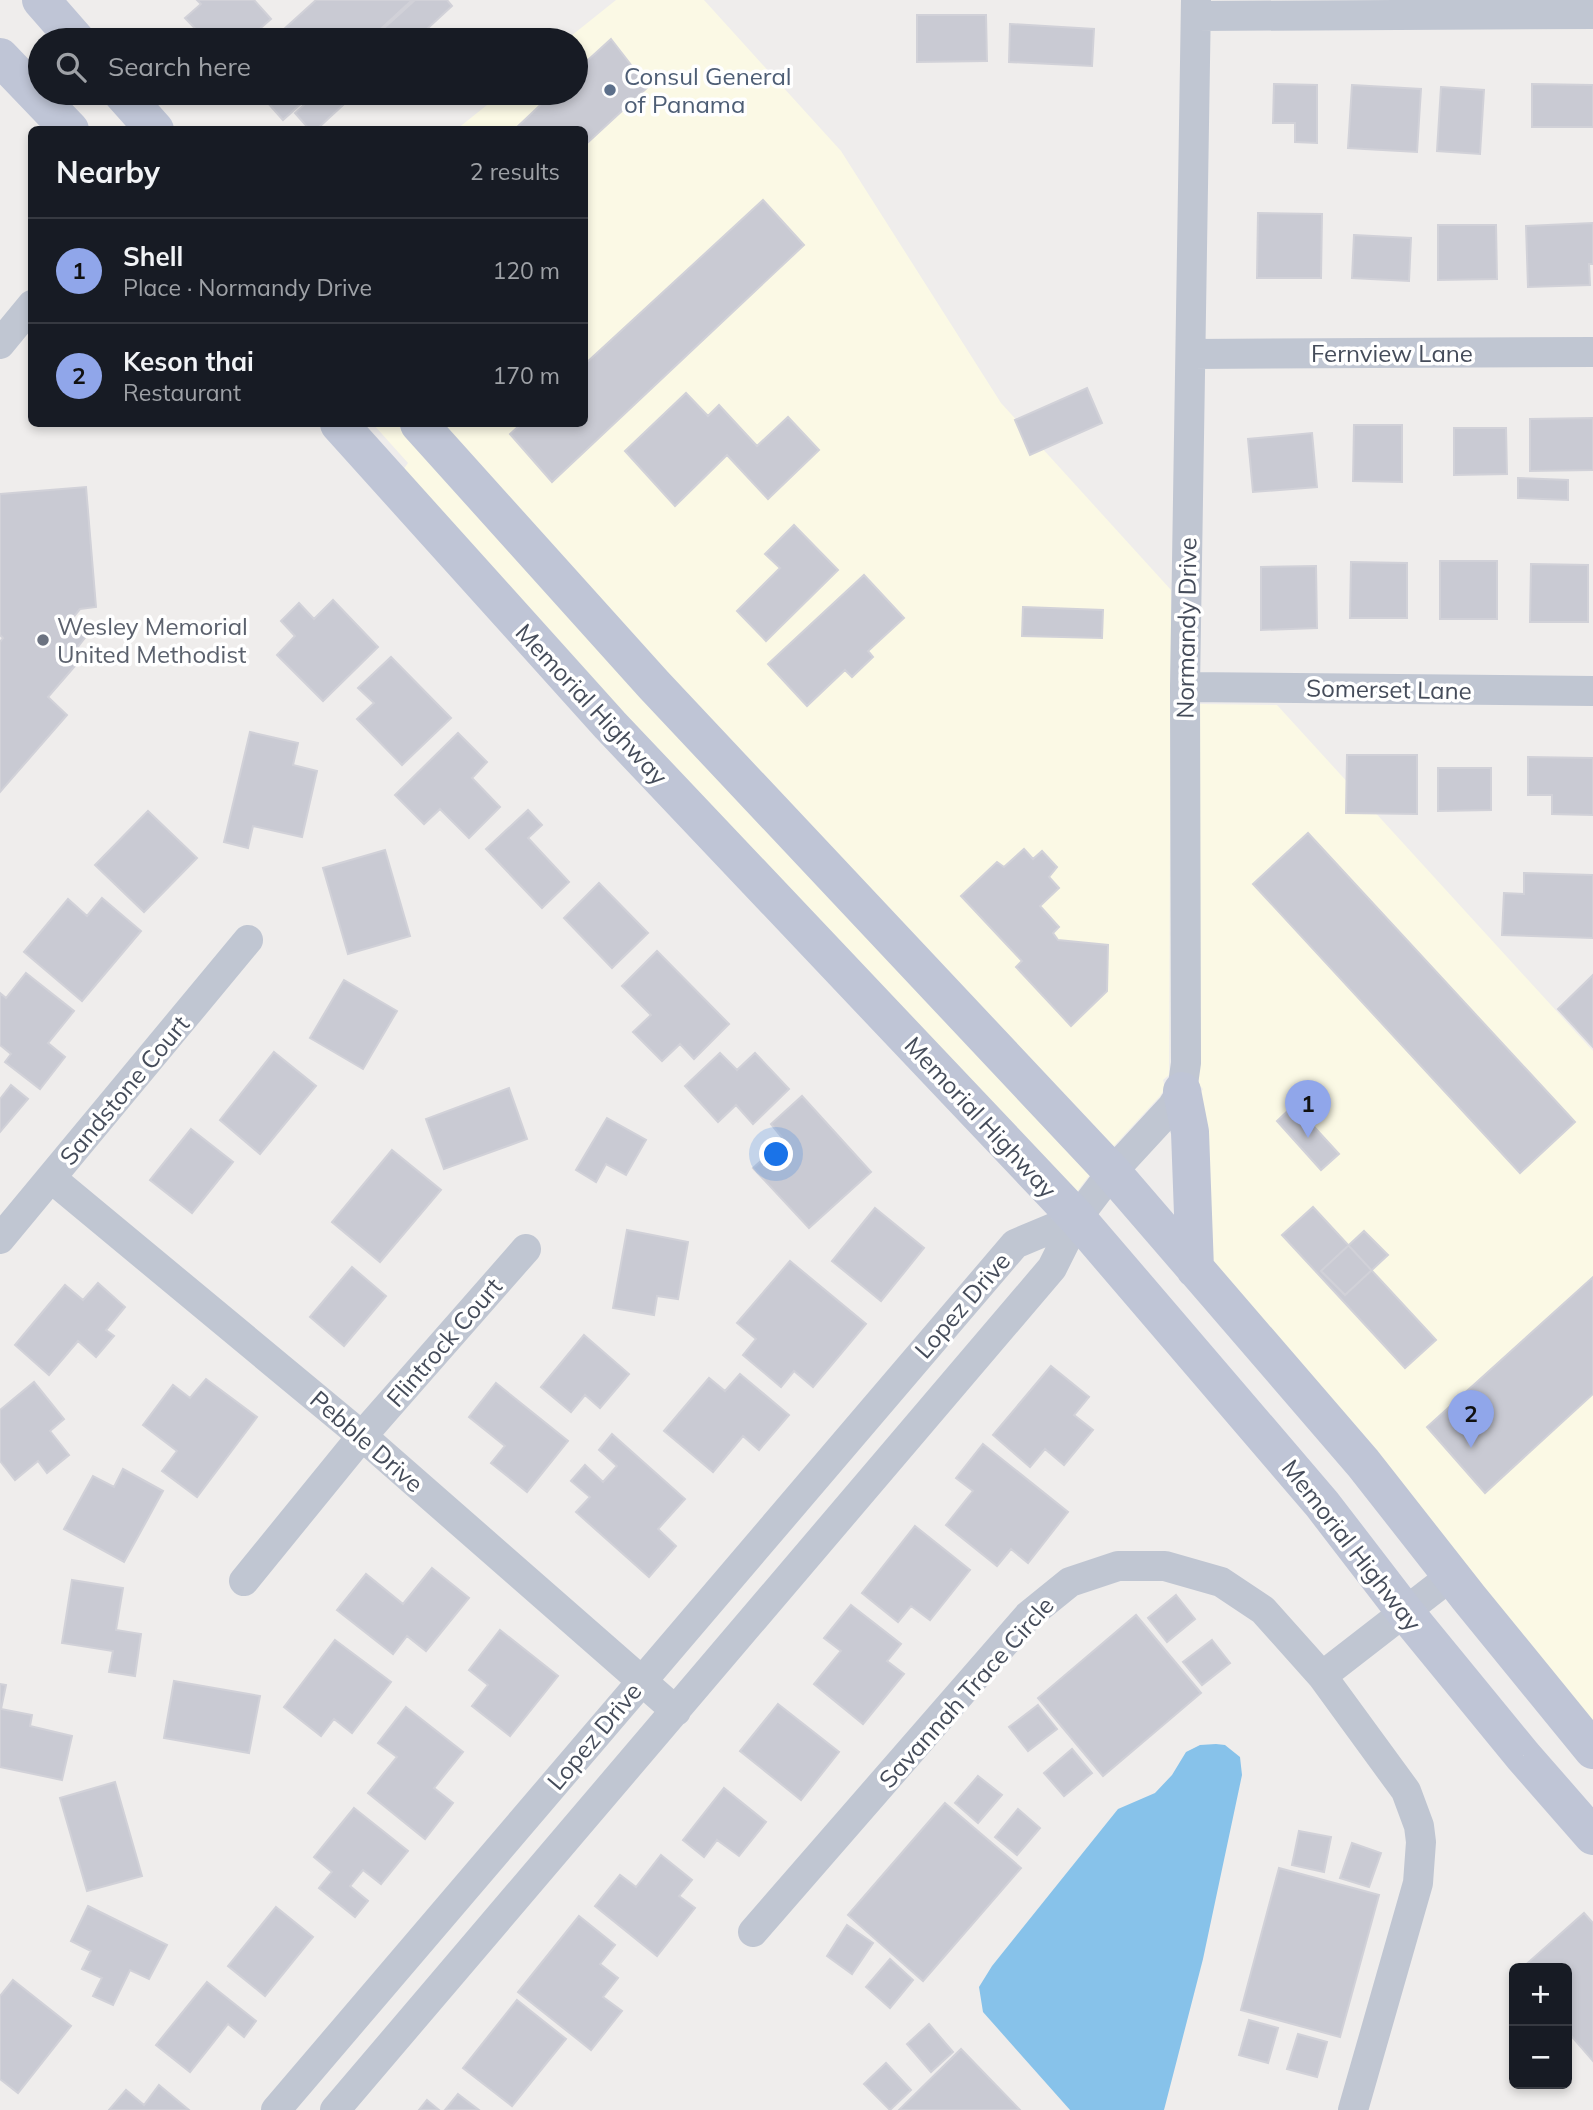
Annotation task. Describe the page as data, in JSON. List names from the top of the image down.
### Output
{
  "streets": {
    "main road": ["Memorial Highway"],
    "street": [
      "Fernview Lane",
      "Normandy Drive",
      "Somerset Lane",
      "Sandstone Court",
      "Lopez Drive",
      "Flintrock Court",
      "Pebble Drive",
      "Savannah Trace Circle"
    ]
  },
  "crossings": [
    ["Fernview Lane", "Normandy Drive"],
    ["Normandy Drive", "Somerset Lane"],
    ["Normandy Drive", "Memorial Highway"],
    ["Normandy Drive", "Lopez Drive"],
    ["Memorial Highway", "Lopez Drive"],
    ["Sandstone Court", "Pebble Drive"],
    ["Lopez Drive", "Pebble Drive"],
    ["Flintrock Court", "Pebble Drive"]
  ],
  "places": ["Consul General of Panama", "Wesley Memorial United Methodist"],
  "page": {
    "search": "Search here",
    "heading": ["Nearby", "2 results"],
    "list": [
      {
        "mark": "1",
        "name": "Shell",
        "note": "Place · Normandy Drive",
        "value": "120 m"
      },
      {
        "mark": "2",
        "name": "Keson thai",
        "note": "Restaurant",
        "value": "170 m"
      }
    ],
    "pins": ["1", "2"],
    "map_buttons": ["+", "−"]
  }
}
